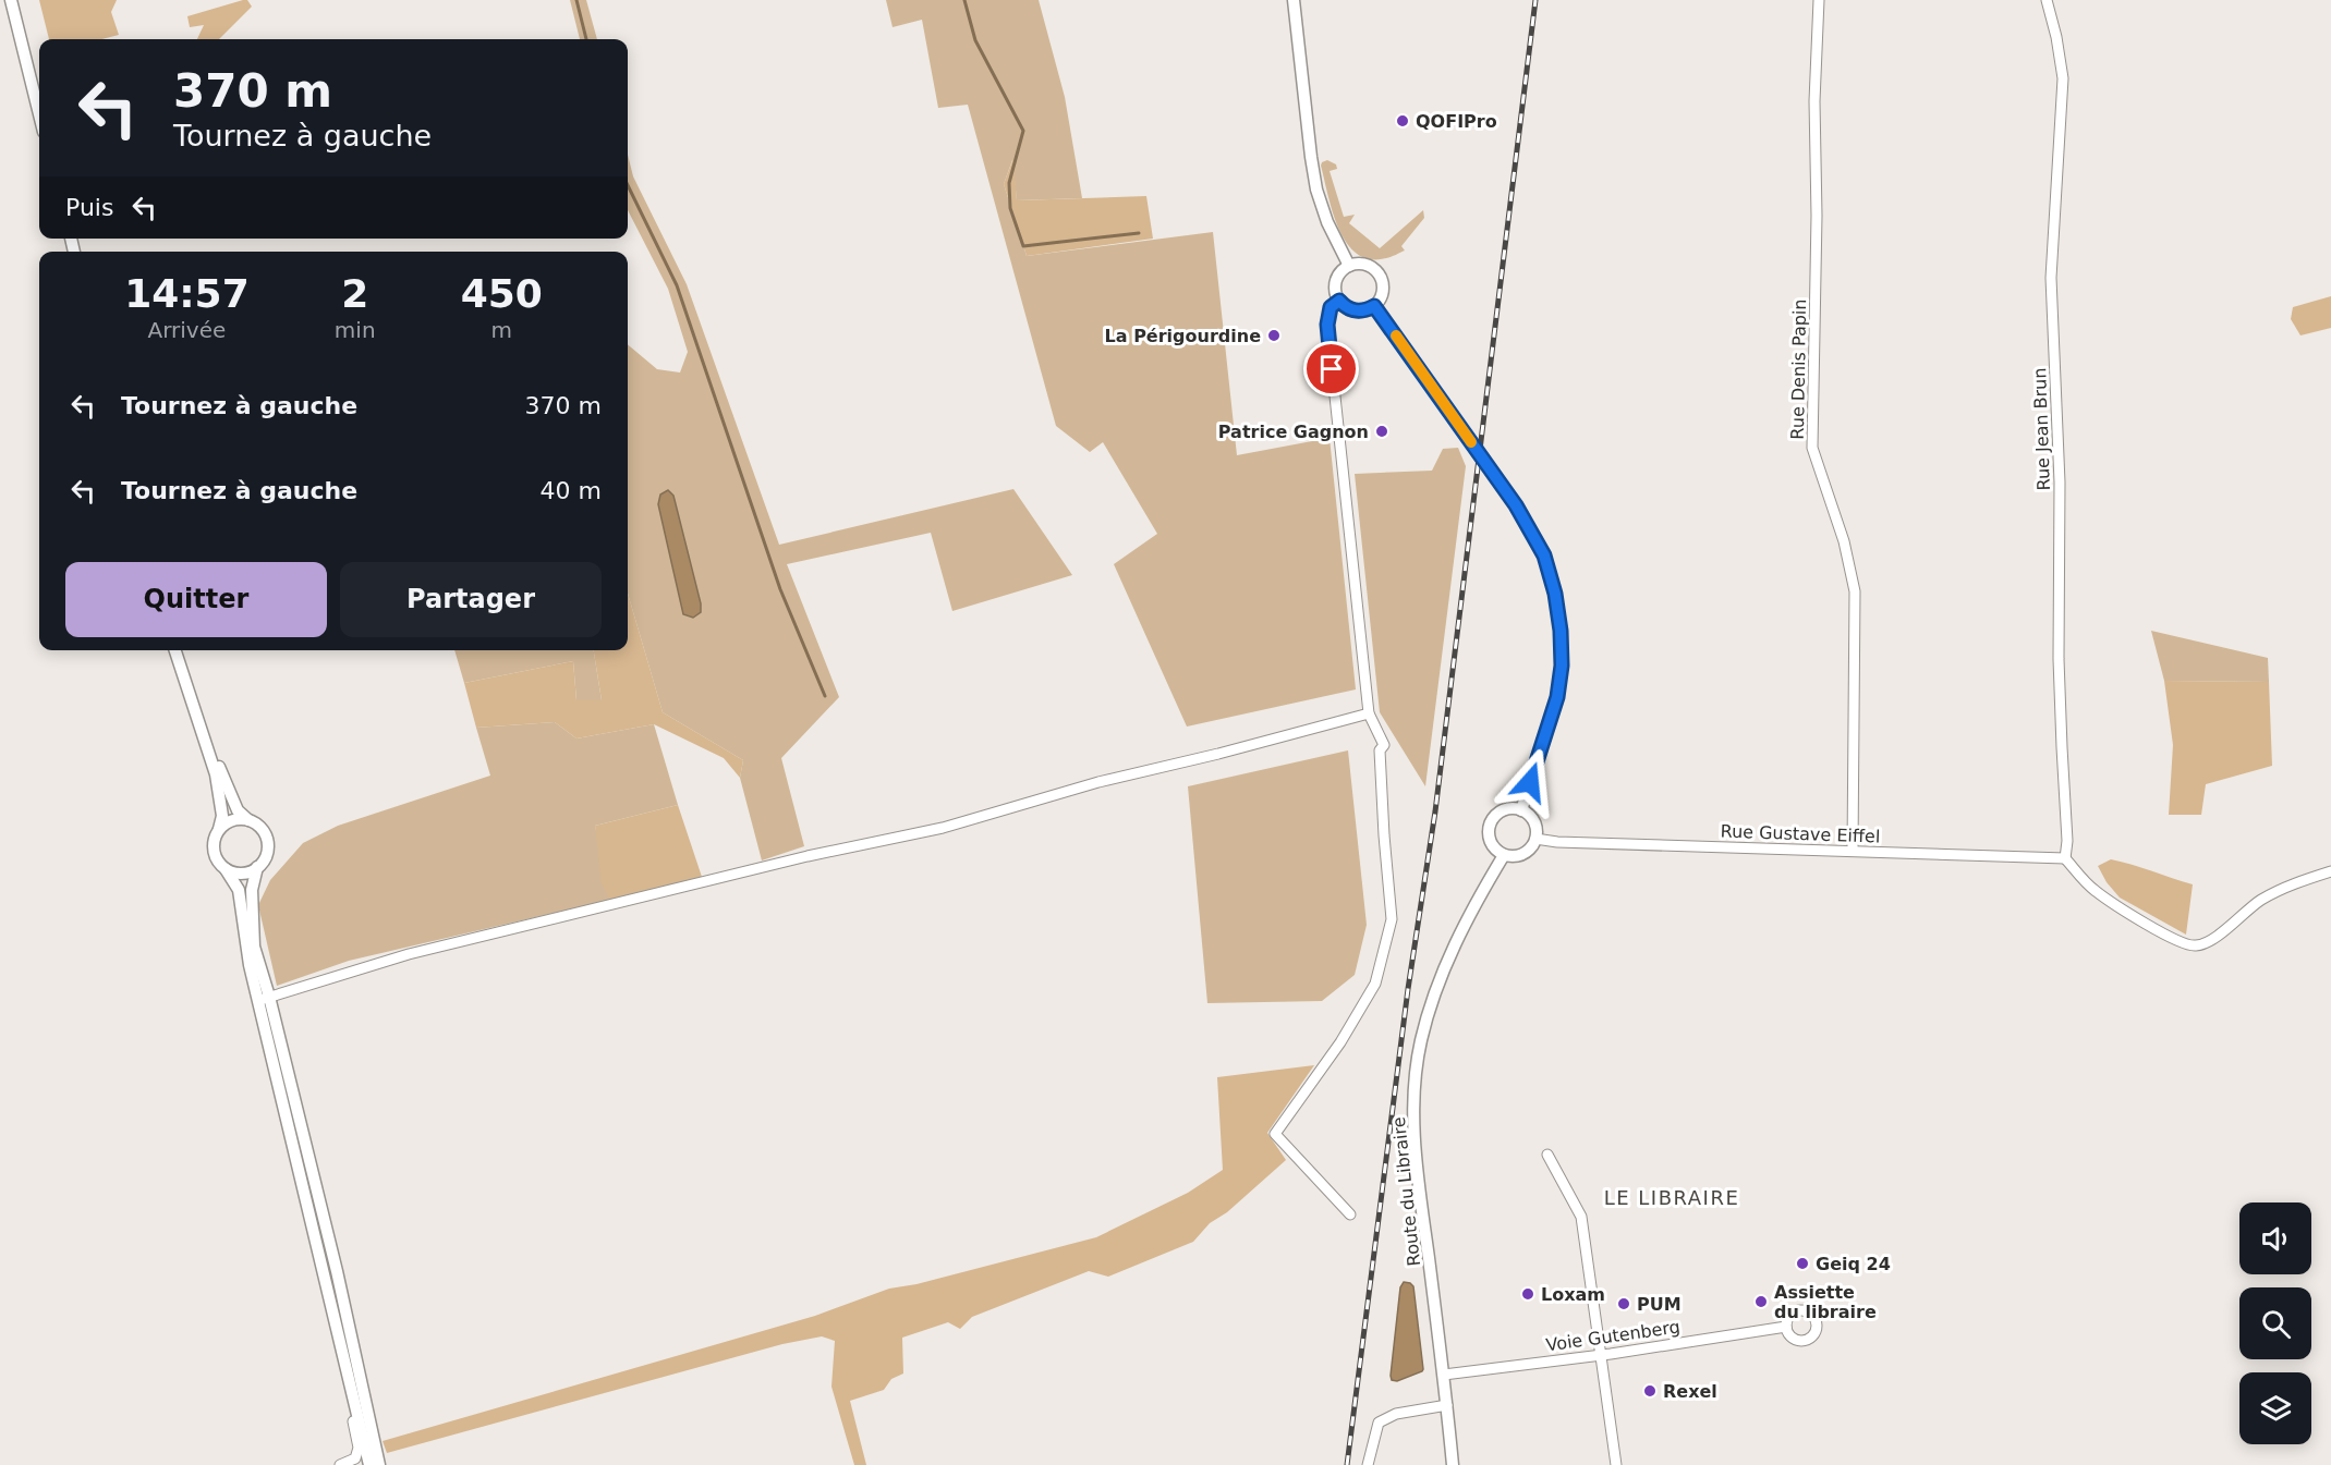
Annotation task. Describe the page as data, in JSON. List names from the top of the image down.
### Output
{
  "streets": {
    "main road": ["Route du Libraire"],
    "street": [
      "Rue Denis Papin",
      "Rue Jean Brun",
      "Rue Gustave Eiffel",
      "Voie Gutenberg"
    ]
  },
  "crossings": [
    ["Rue Denis Papin", "Rue Gustave Eiffel"],
    ["Rue Jean Brun", "Rue Gustave Eiffel"],
    ["Rue Gustave Eiffel", "Route du Libraire"],
    ["Route du Libraire", "Voie Gutenberg"]
  ],
  "districts": ["LE LIBRAIRE"],
  "places": [
    "QOFIPro",
    "La Périgourdine",
    "Patrice Gagnon",
    "Geiq 24",
    "Loxam",
    "Assiette du libraire",
    "PUM",
    "Rexel"
  ],
  "page": {
    "turn": ["370 m", "Tournez à gauche"],
    "then": "Puis",
    "eta": [
      "14:57",
      "Arrivée",
      "2",
      "min",
      "450",
      "m"
    ],
    "list": [
      {
        "name": "Tournez à gauche",
        "value": "370 m"
      },
      {
        "name": "Tournez à gauche",
        "value": "40 m"
      }
    ],
    "buttons": ["Quitter", "Partager"]
  }
}
